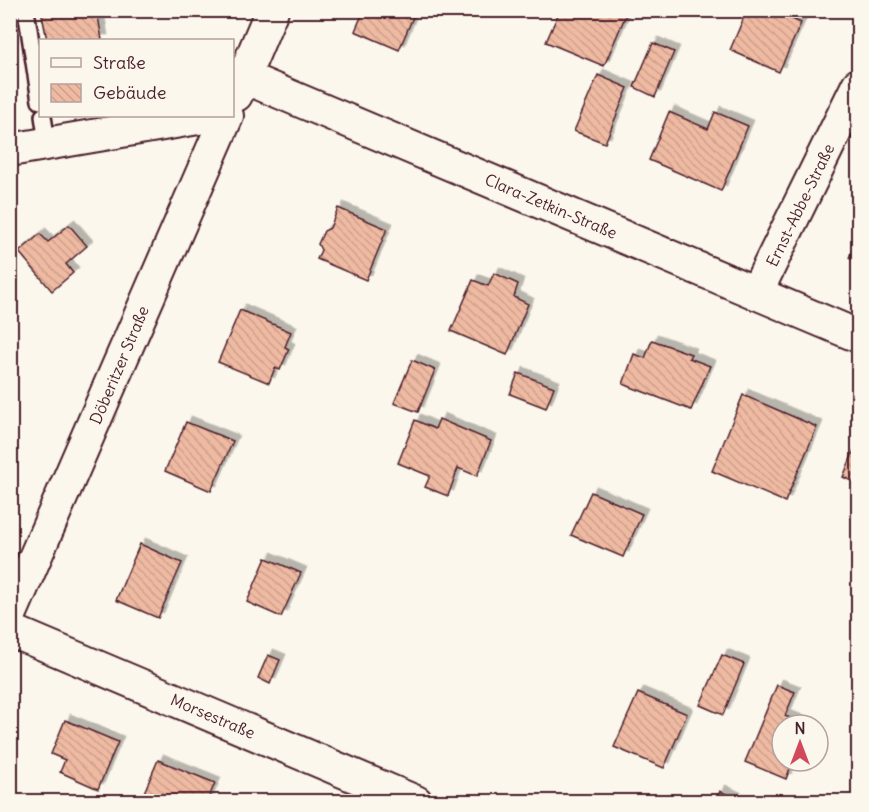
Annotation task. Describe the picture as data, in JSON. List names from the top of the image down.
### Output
{
  "streets": {
    "street": [
      "Ernst-Abbe-Straße",
      "Clara-Zetkin-Straße",
      "Döberitzer Straße",
      "Morsestraße"
    ]
  },
  "crossings": [
    ["Ernst-Abbe-Straße", "Clara-Zetkin-Straße"]
  ],
  "legend": ["Straße", "Gebäude"],
  "north": "top"
}
